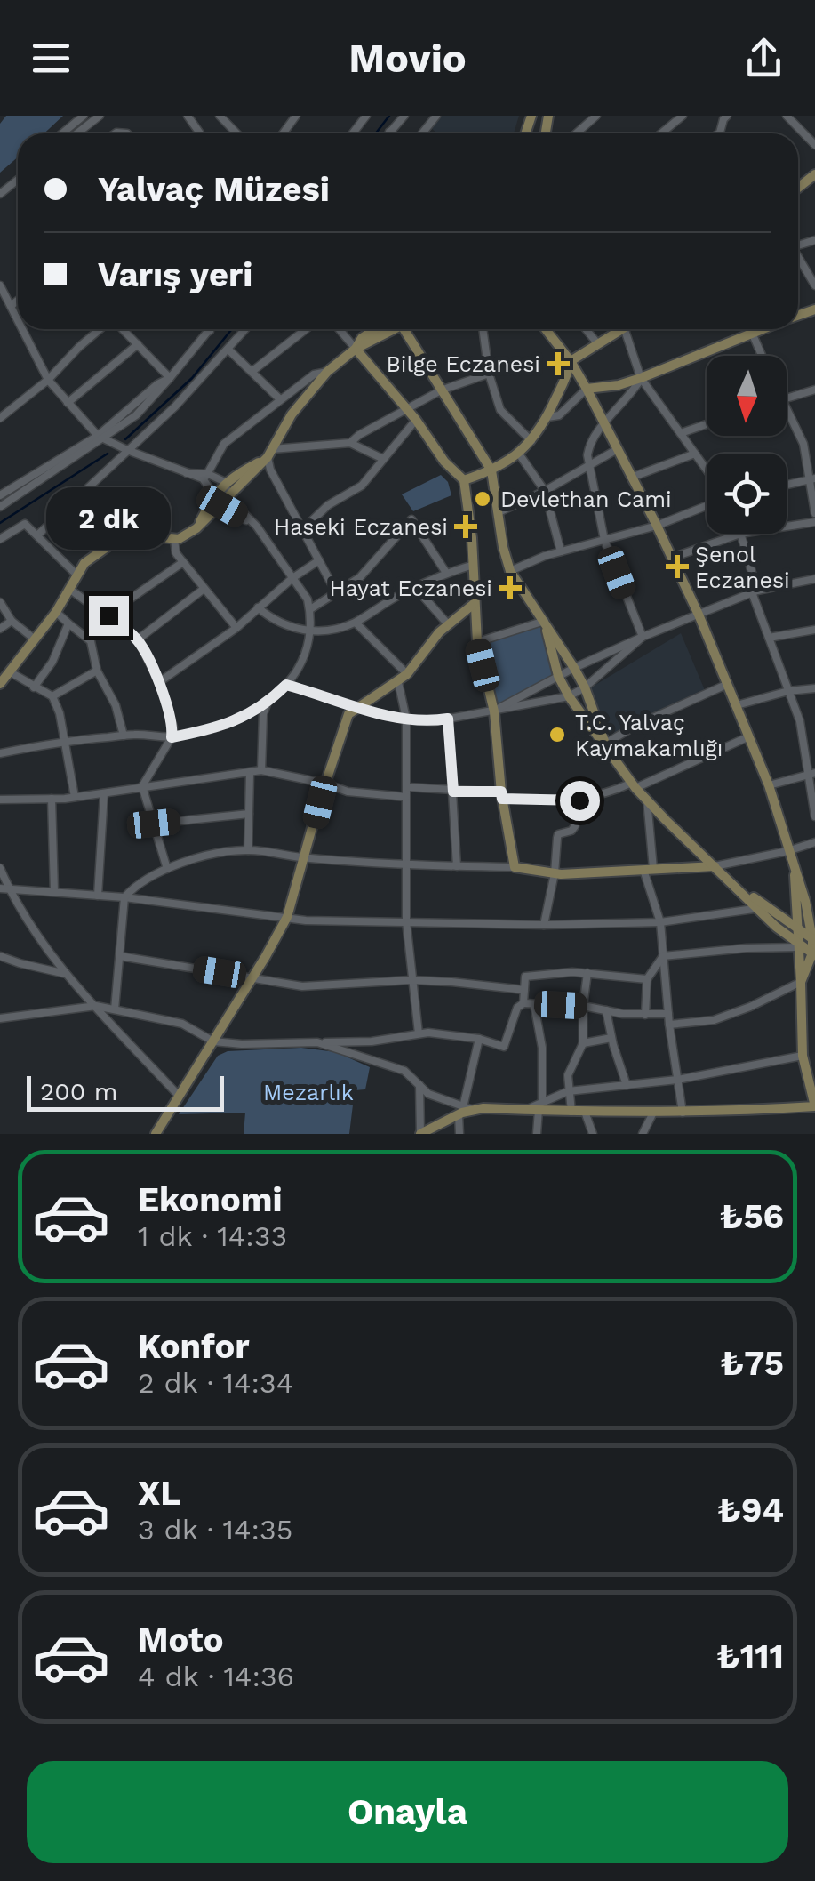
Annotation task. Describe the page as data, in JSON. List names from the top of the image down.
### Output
{
  "parks": ["Mezarlık"],
  "places": {
    "health": [
      "Bilge Eczanesi",
      "Haseki Eczanesi",
      "Şenol Eczanesi",
      "Hayat Eczanesi"
    ],
    "other": ["Devlethan Cami", "T.C. Yalvaç Kaymakamlığı"]
  },
  "scale_bar": "200 m",
  "north": "bottom",
  "page": {
    "header": "Movio",
    "banner": ["Yalvaç Müzesi", "Varış yeri"],
    "bubble": "2 dk",
    "scale": "200 m",
    "list": [
      {
        "name": "Ekonomi",
        "note": "1 dk · 14:33",
        "value": "₺56"
      },
      {
        "name": "Konfor",
        "note": "2 dk · 14:34",
        "value": "₺75"
      },
      {
        "name": "XL",
        "note": "3 dk · 14:35",
        "value": "₺94"
      },
      {
        "name": "Moto",
        "note": "4 dk · 14:36",
        "value": "₺111"
      }
    ],
    "buttons": "Onayla"
  }
}
